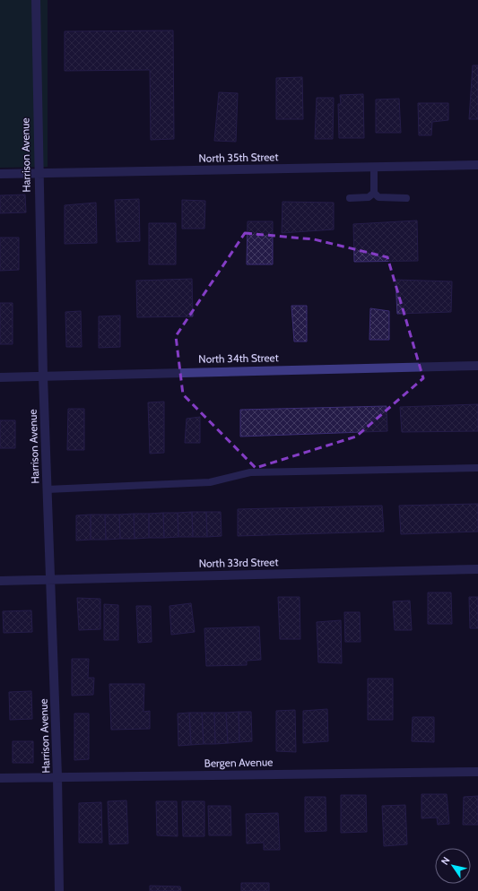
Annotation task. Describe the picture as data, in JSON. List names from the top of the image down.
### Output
{
  "streets": {
    "street": [
      "Harrison Avenue",
      "North 35th Street",
      "North 34th Street",
      "North 33rd Street",
      "Bergen Avenue"
    ]
  },
  "crossings": [
    ["Harrison Avenue", "North 35th Street"],
    ["Harrison Avenue", "North 34th Street"],
    ["Harrison Avenue", "North 33rd Street"],
    ["Harrison Avenue", "Bergen Avenue"]
  ],
  "north": "top left"
}
